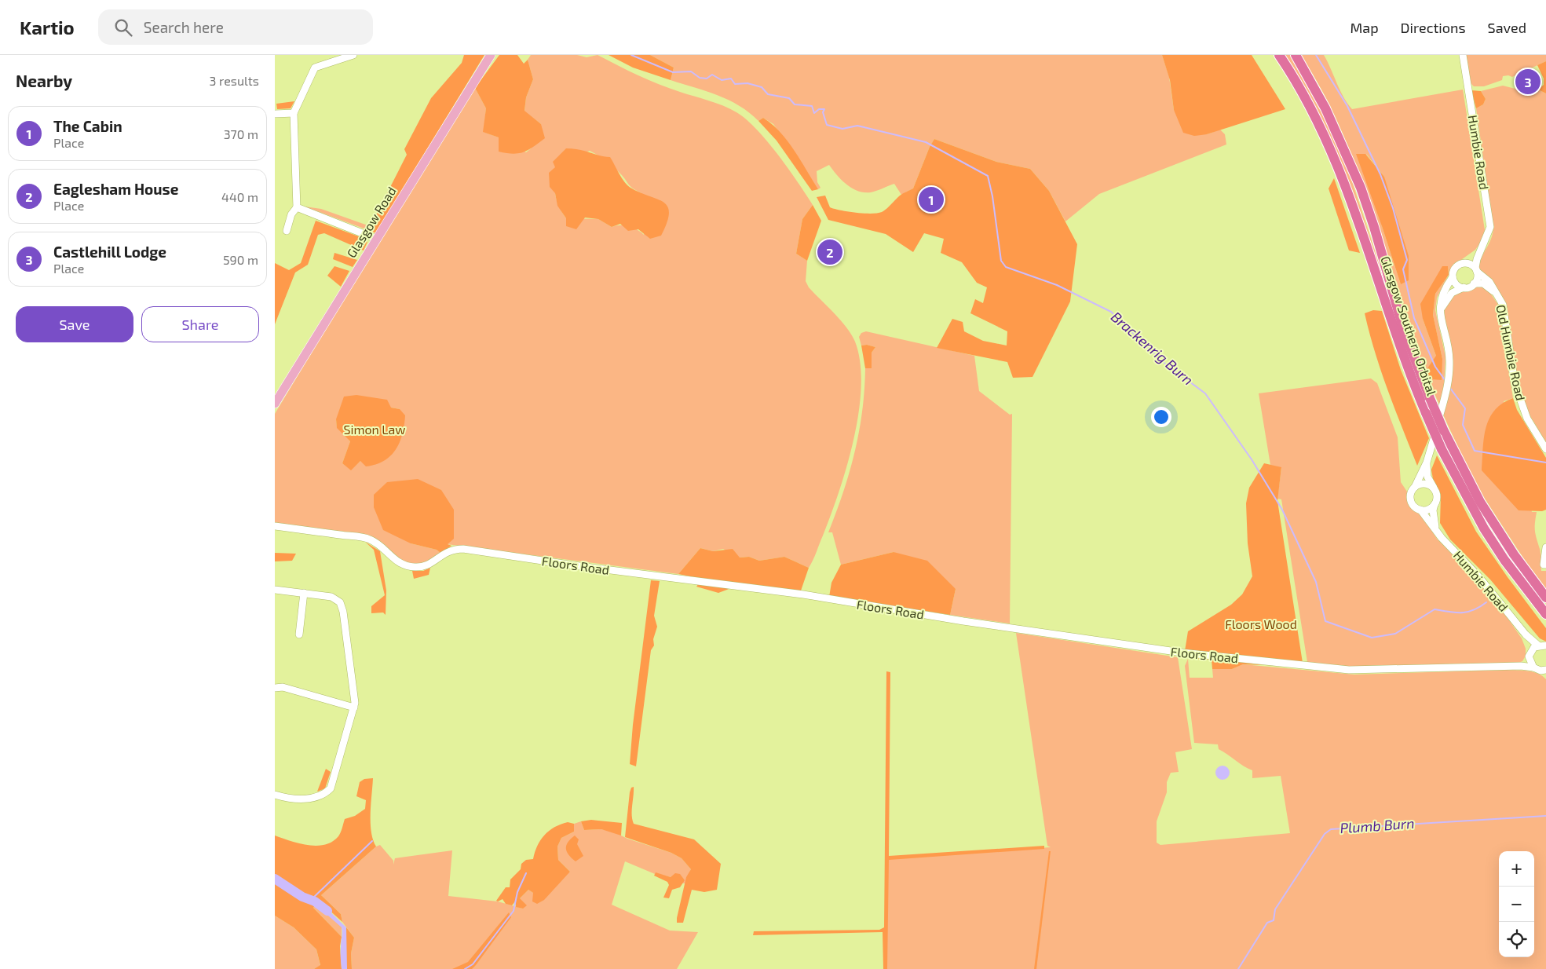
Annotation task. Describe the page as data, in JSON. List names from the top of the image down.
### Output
{
  "streets": {
    "highway": ["Glasgow Southern Orbital"],
    "main road": ["Glasgow Road"],
    "street": ["Humbie Road", "Old Humbie Road", "Floors Road"]
  },
  "water": ["Brackenrig Burn", "Plumb Burn"],
  "parks": ["Simon Law", "Floors Wood"],
  "page": {
    "header": "Kartio",
    "search": "Search here",
    "nav": ["Map", "Directions", "Saved"],
    "heading": ["Nearby", "3 results"],
    "pins": ["3", "1", "2"],
    "list": [
      {
        "mark": "1",
        "name": "The Cabin",
        "note": "Place",
        "value": "370 m"
      },
      {
        "mark": "2",
        "name": "Eaglesham House",
        "note": "Place",
        "value": "440 m"
      },
      {
        "mark": "3",
        "name": "Castlehill Lodge",
        "note": "Place",
        "value": "590 m"
      }
    ],
    "buttons": ["Save", "Share"],
    "map_buttons": ["+", "−"]
  }
}
